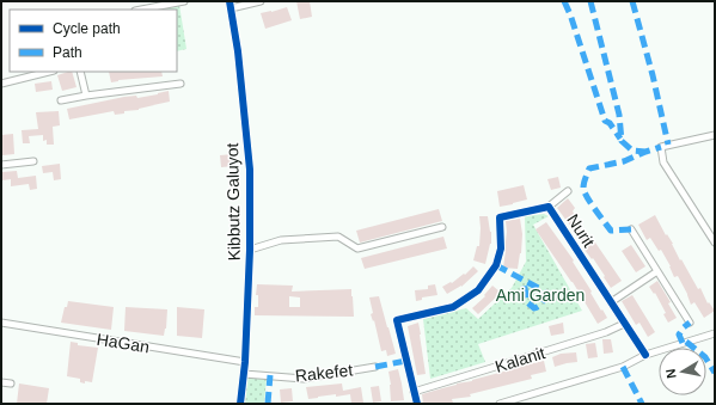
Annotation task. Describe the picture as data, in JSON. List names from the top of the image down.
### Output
{
  "streets": {
    "street": [
      "Kibbutz Galuyot",
      "Nurit",
      "HaGan",
      "Kalanit",
      "Rakefet"
    ]
  },
  "crossings": [
    ["Kibbutz Galuyot", "HaGan"],
    ["Kibbutz Galuyot", "Rakefet"],
    ["Nurit", "Kalanit"]
  ],
  "parks": ["Ami Garden"],
  "legend": ["Cycle path", "Path"],
  "north": "left"
}
